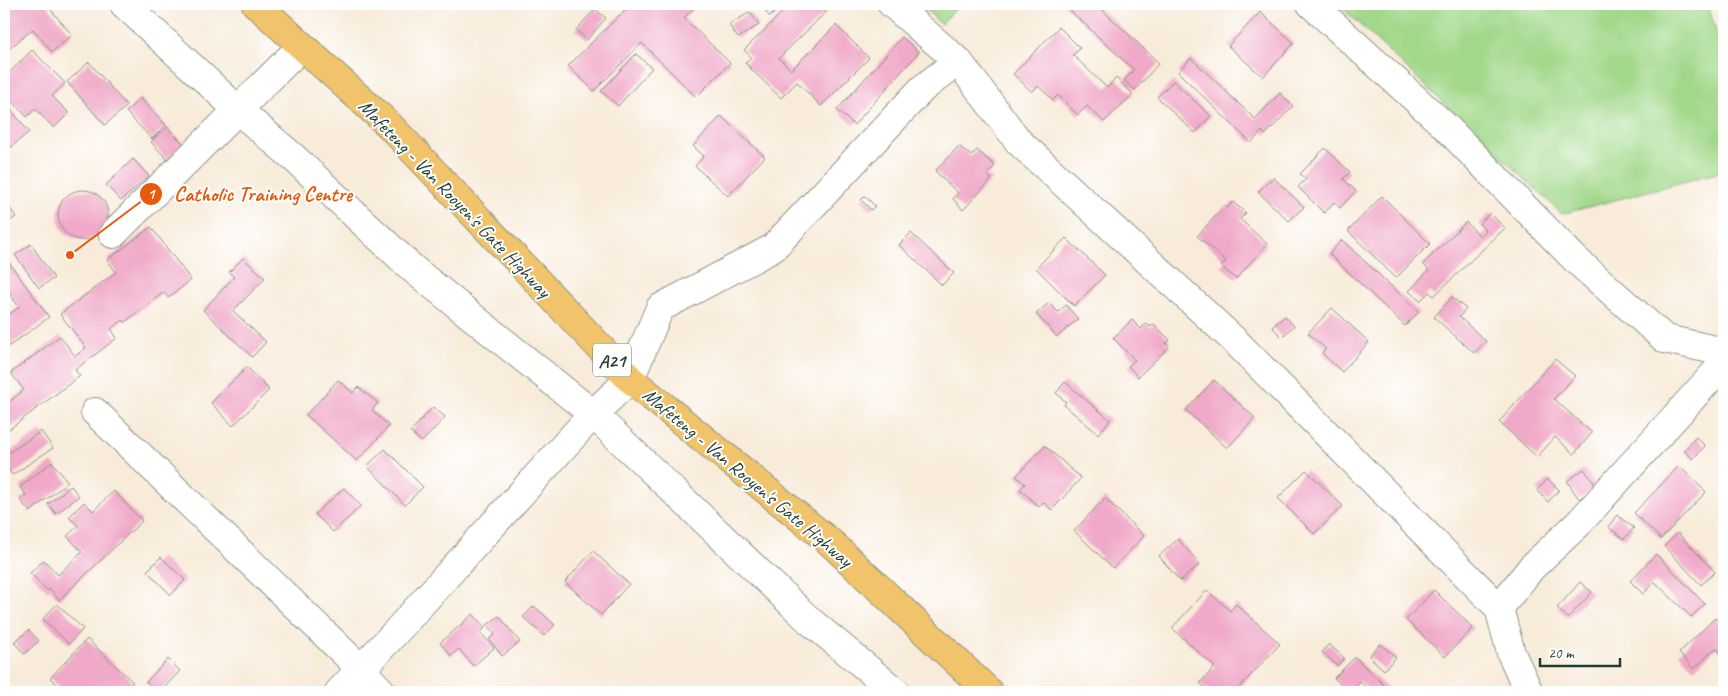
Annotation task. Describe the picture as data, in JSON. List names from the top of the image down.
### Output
{
  "streets": {
    "main road": ["Mafeteng - Van Rooyen's Gate Highway", "A21"]
  },
  "places": ["Catholic Training Centre"],
  "scale_bar": "20 m"
}
